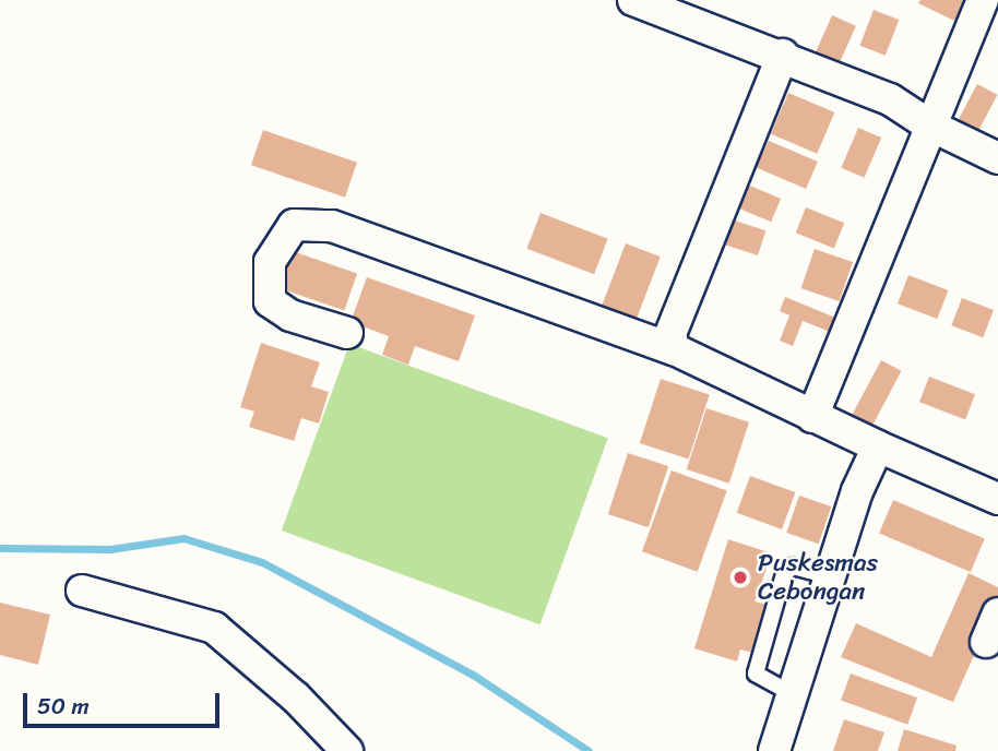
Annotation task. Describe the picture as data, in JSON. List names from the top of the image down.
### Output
{
  "places": ["Puskesmas Cebongan"],
  "scale_bar": "50 m"
}
